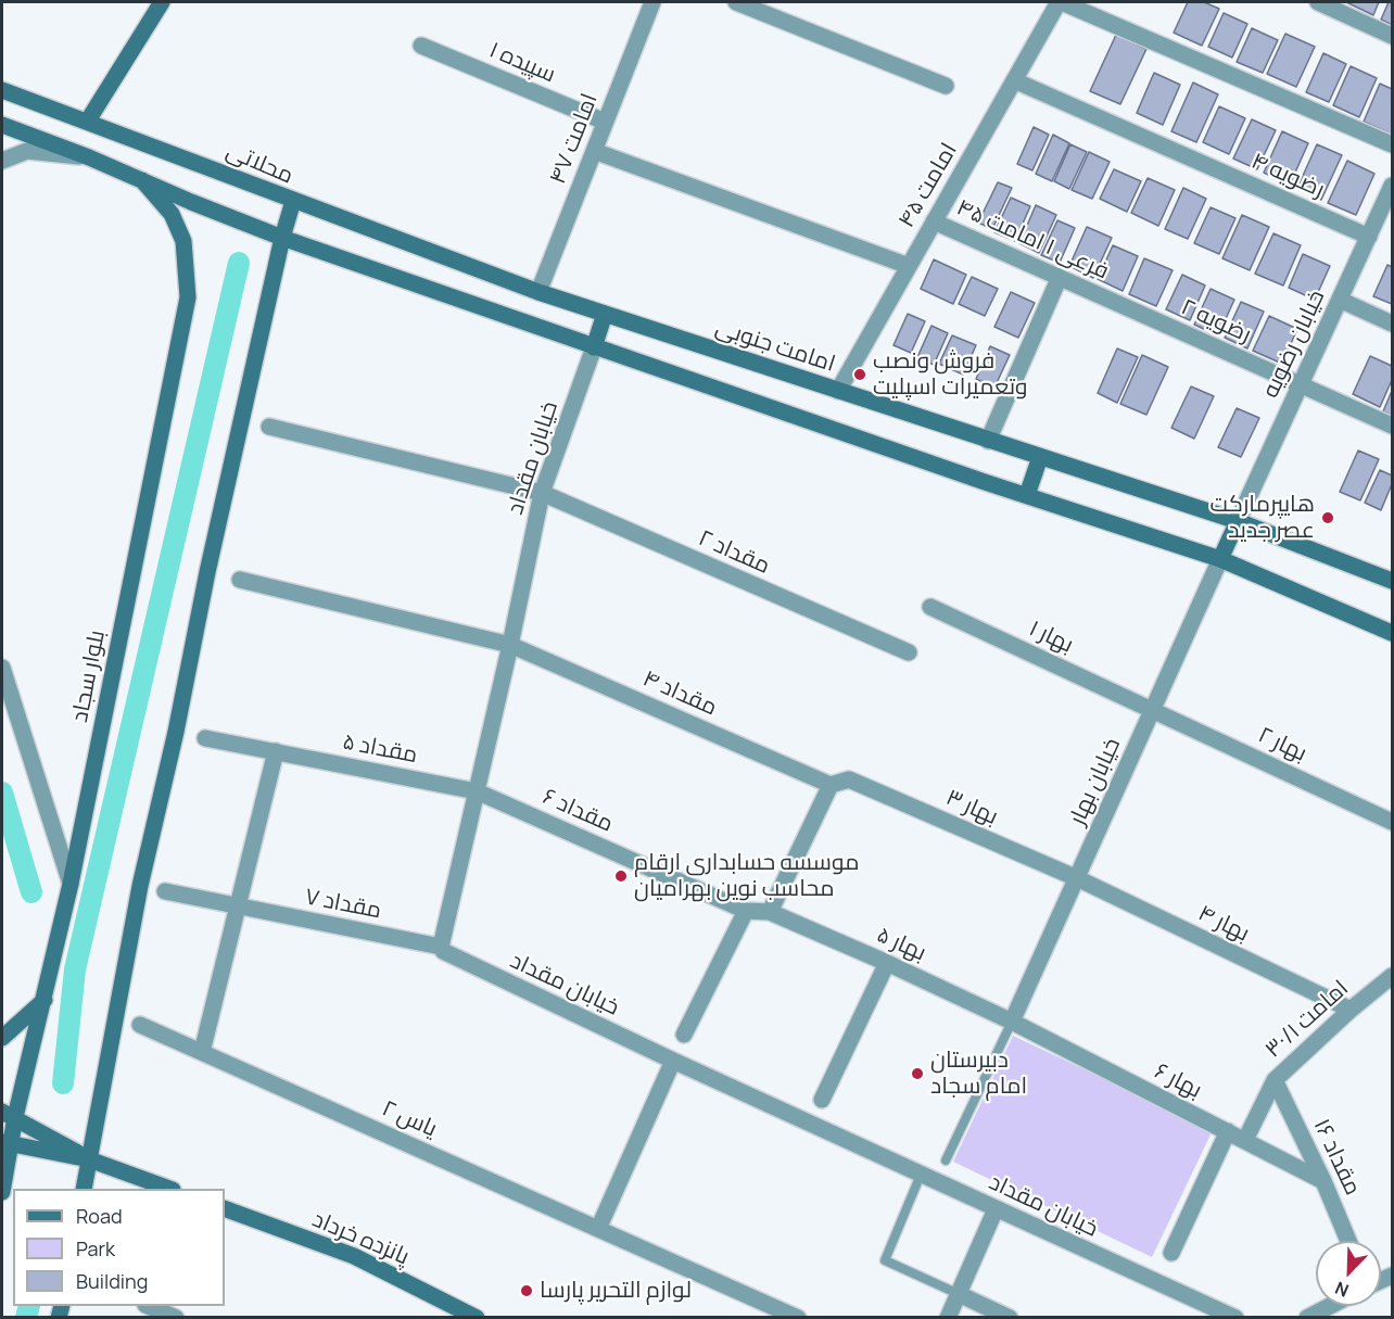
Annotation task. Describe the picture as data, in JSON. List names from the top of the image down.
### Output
{
  "streets": {
    "main road": [
      "محلاتی",
      "امامت جنوبی",
      "بلوار سجاد",
      "پانزده خرداد"
    ],
    "street": [
      "سپیده ۱",
      "امامت ۴۷",
      "رضویه ۴",
      "امامت ۴۵",
      "فرعی ۱ امامت ۴۵",
      "رضویه ۲",
      "خیابان رضویه",
      "خیابان مقداد",
      "مقداد ۲",
      "بهار ۱",
      "مقداد ۴",
      "بهار ۲",
      "مقداد ۵",
      "خیابان بهار",
      "بهار ۳",
      "مقداد ۶",
      "مقداد ۷",
      "بهار ۴",
      "بهار ۵",
      "امامت ۳۰/۱",
      "بهار ۶",
      "یاس ۲",
      "مقداد ۱۶"
    ]
  },
  "crossings": [
    ["سپیده ۱", "امامت ۴۷"],
    ["امامت ۴۷", "امامت جنوبی"],
    ["محلاتی", "امامت جنوبی"],
    ["رضویه ۴", "امامت ۴۵"],
    ["رضویه ۴", "خیابان رضویه"],
    ["امامت ۴۵", "فرعی ۱ امامت ۴۵"],
    ["امامت ۴۵", "امامت جنوبی"],
    ["فرعی ۱ امامت ۴۵", "رضویه ۲"],
    ["رضویه ۲", "خیابان رضویه"],
    ["خیابان رضویه", "امامت جنوبی"],
    ["خیابان مقداد", "مقداد ۲"],
    ["خیابان مقداد", "مقداد ۴"],
    ["خیابان مقداد", "مقداد ۵"],
    ["خیابان مقداد", "مقداد ۶"],
    ["خیابان مقداد", "مقداد ۷"],
    ["بهار ۱", "بهار ۲"],
    ["بهار ۱", "خیابان بهار"],
    ["مقداد ۴", "بهار ۳"],
    ["بهار ۲", "خیابان بهار"],
    ["مقداد ۵", "مقداد ۶"],
    ["خیابان بهار", "بهار ۳"],
    ["خیابان بهار", "بهار ۴"],
    ["خیابان بهار", "بهار ۵"],
    ["خیابان بهار", "بهار ۶"],
    ["بهار ۳", "بهار ۴"],
    ["مقداد ۶", "بهار ۵"],
    ["بهار ۴", "امامت ۳۰/۱"],
    ["بهار ۵", "بهار ۶"],
    ["امامت ۳۰/۱", "بهار ۶"],
    ["امامت ۳۰/۱", "مقداد ۱۶"],
    ["بهار ۶", "مقداد ۱۶"]
  ],
  "places": [
    "فروش ونصب وتعمیرات اسپلیت",
    "هایپرمارکت عصر جدید",
    "موسسه حسابداری ارقام محاسب نوین بهرامیان",
    "دبیرستان امام سجاد",
    "لوازم التحریر پارسا"
  ],
  "legend": ["Road", "Park", "Building"],
  "north": "bottom left"
}
